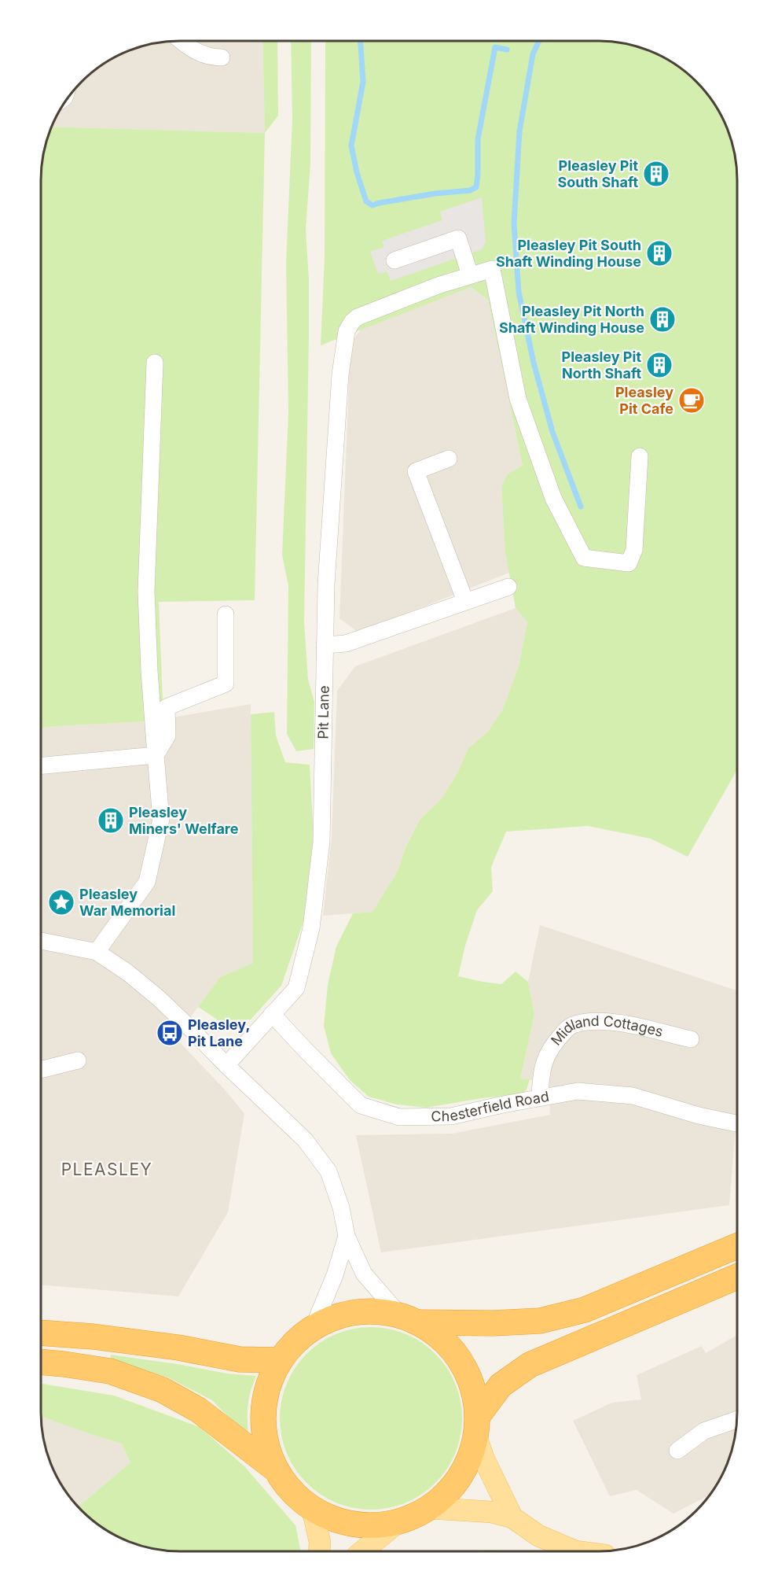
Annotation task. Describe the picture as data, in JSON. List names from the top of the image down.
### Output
{
  "streets": {
    "street": ["Pit Lane", "Midland Cottages", "Chesterfield Road"]
  },
  "crossings": [
    ["Pit Lane", "Chesterfield Road"],
    ["Midland Cottages", "Chesterfield Road"]
  ],
  "districts": ["PLEASLEY"],
  "places": {
    "building": [
      "Pleasley Pit South Shaft",
      "Pleasley Pit South Shaft Winding House",
      "Pleasley Pit North Shaft Winding House",
      "Pleasley Pit North Shaft",
      "Pleasley Miners' Welfare"
    ],
    "cafe": ["Pleasley Pit Cafe"],
    "place": ["Pleasley War Memorial"],
    "bus stop": ["Pleasley, Pit Lane"]
  }
}
